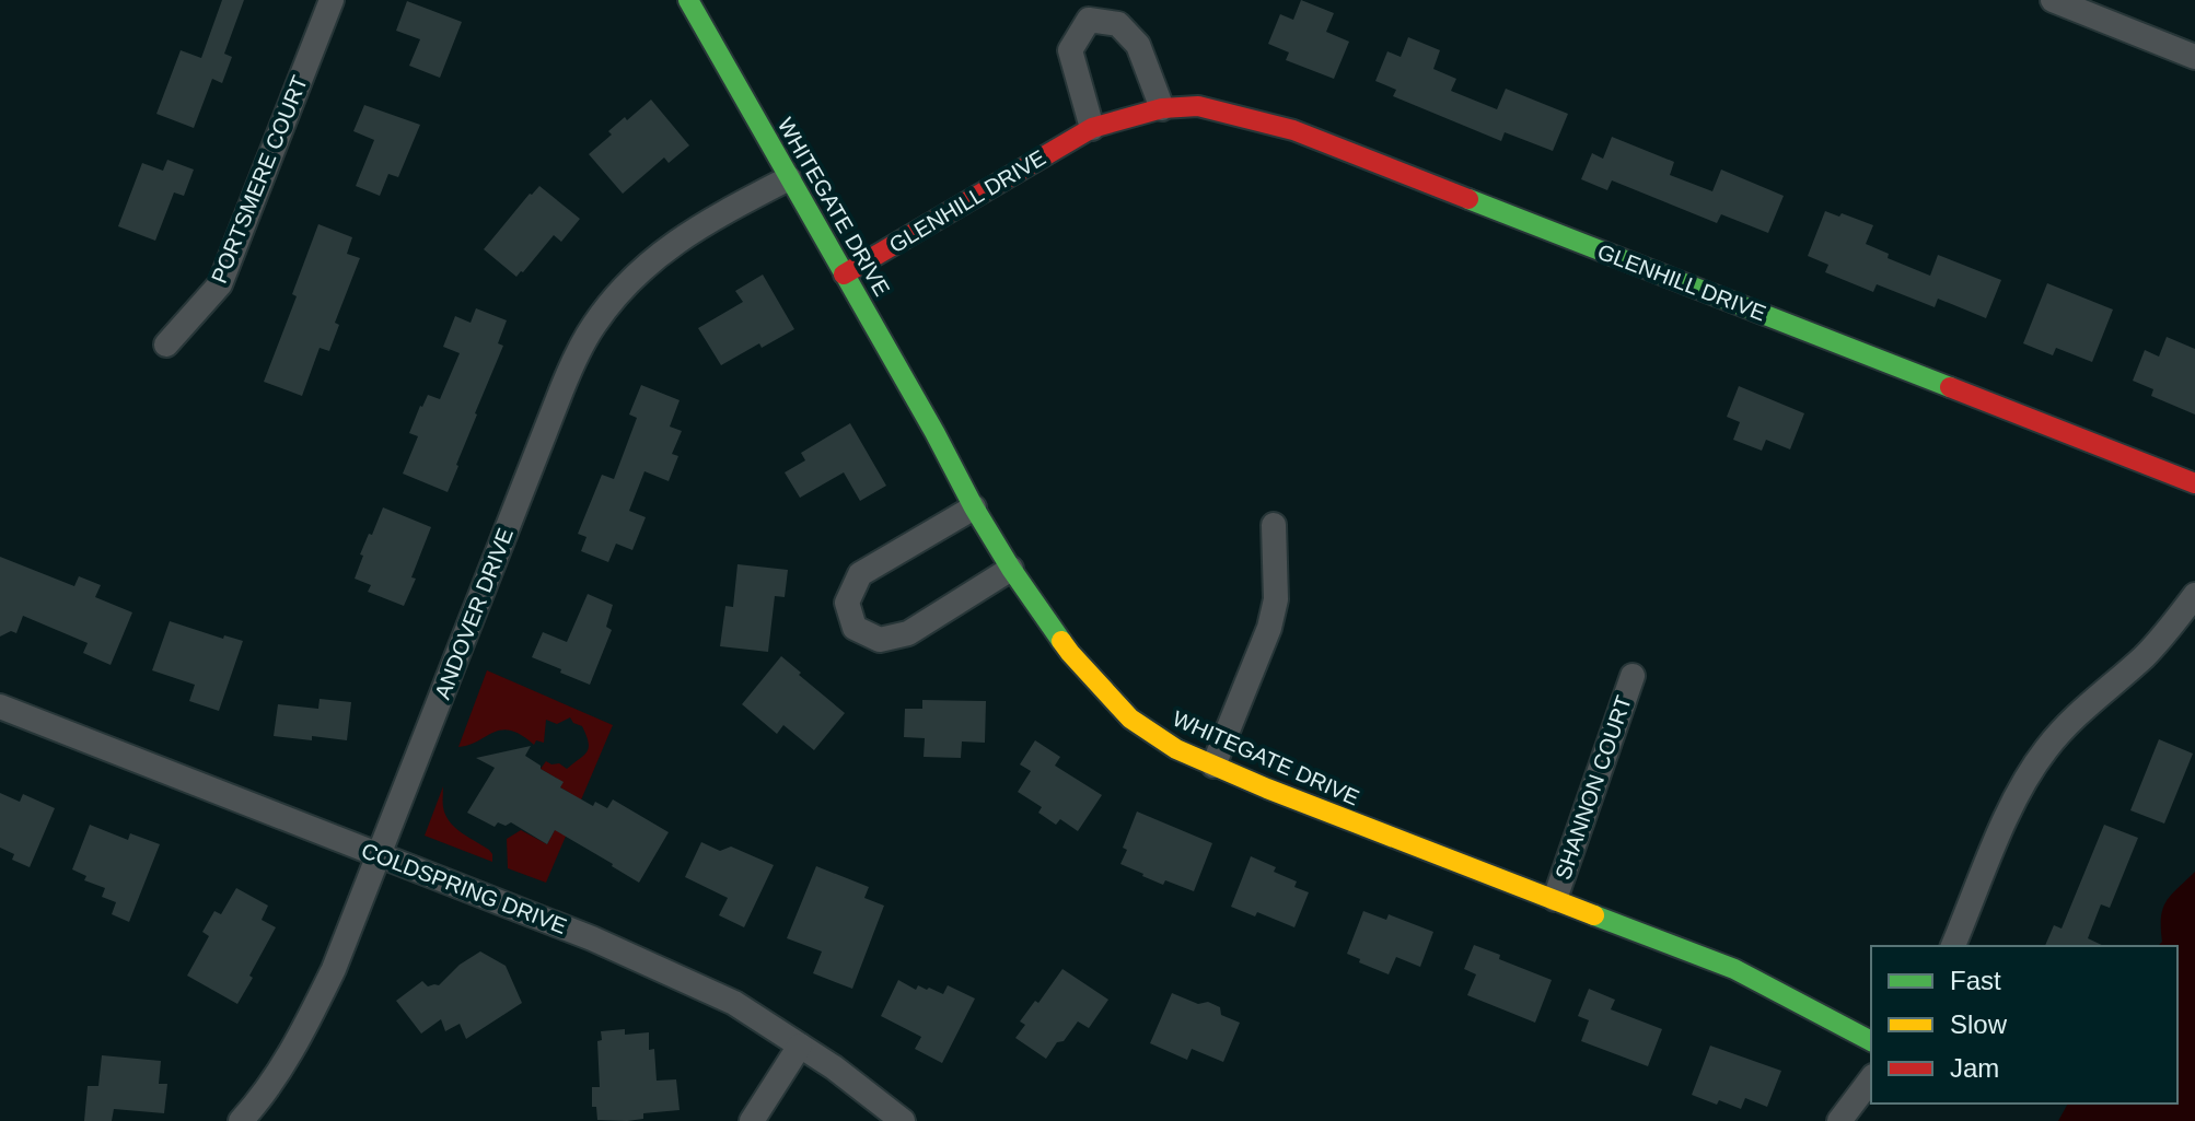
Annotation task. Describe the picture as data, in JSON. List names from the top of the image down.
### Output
{
  "streets": {
    "street": [
      "PORTSMERE COURT",
      "GLENHILL DRIVE",
      "WHITEGATE DRIVE",
      "ANDOVER DRIVE",
      "SHANNON COURT",
      "COLDSPRING DRIVE"
    ]
  },
  "crossings": [
    ["GLENHILL DRIVE", "WHITEGATE DRIVE"],
    ["WHITEGATE DRIVE", "ANDOVER DRIVE"],
    ["WHITEGATE DRIVE", "SHANNON COURT"],
    ["ANDOVER DRIVE", "COLDSPRING DRIVE"]
  ],
  "legend": ["Fast", "Slow", "Jam"]
}
